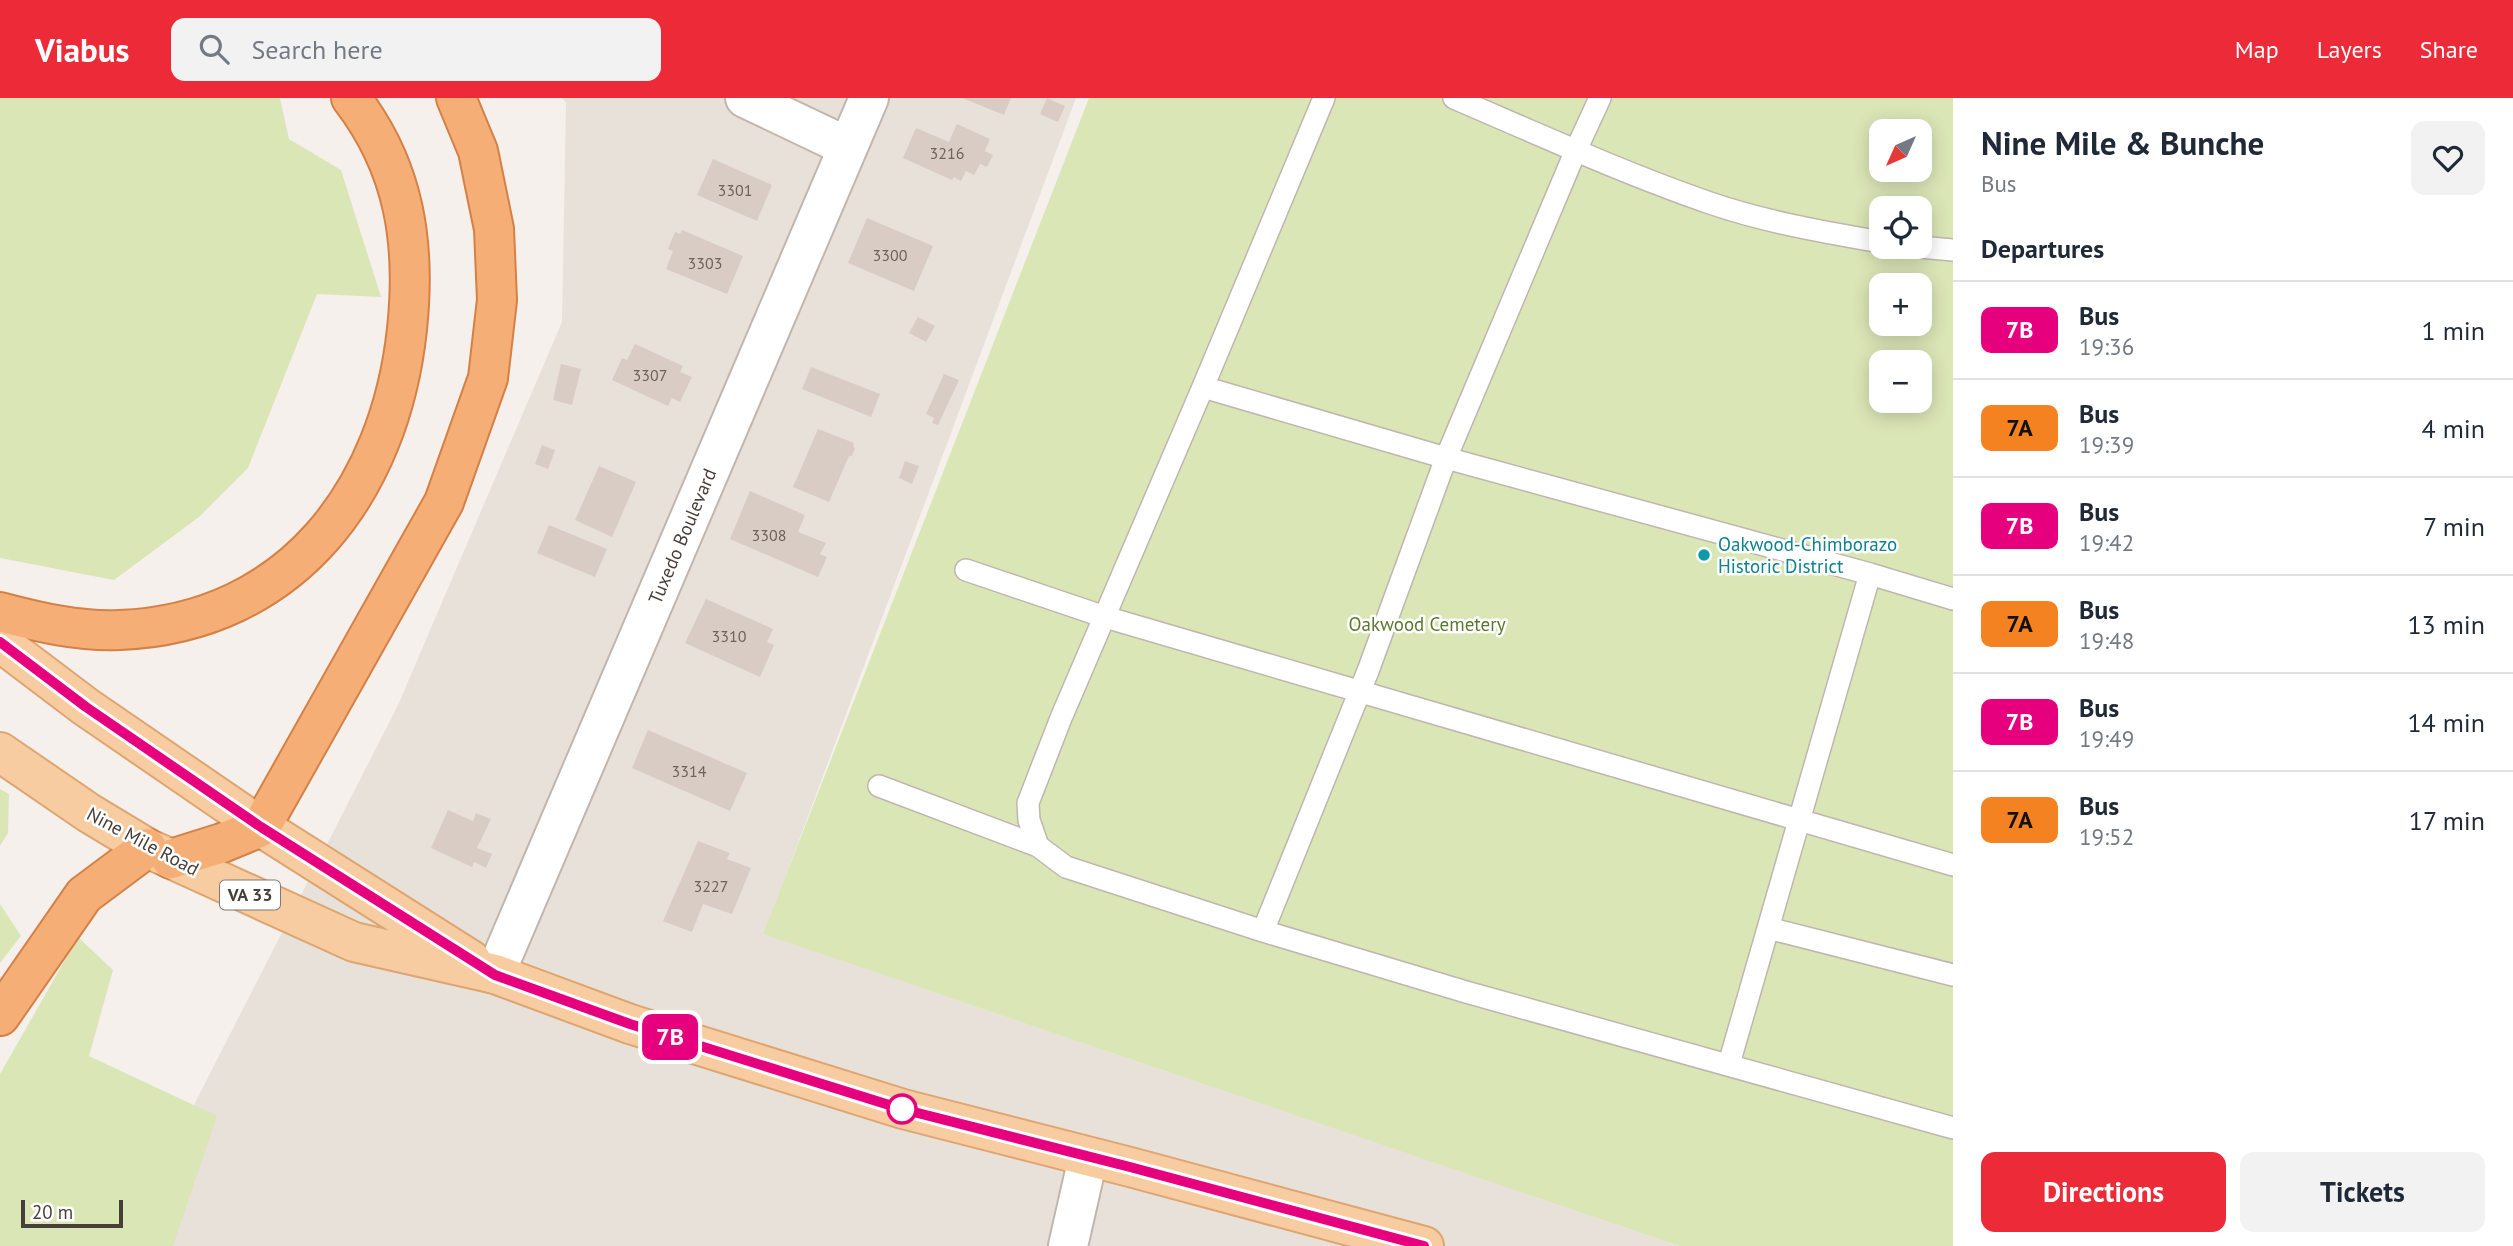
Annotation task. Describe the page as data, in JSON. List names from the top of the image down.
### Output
{
  "streets": {
    "main road": ["Nine Mile Road", "VA 33"],
    "street": ["Tuxedo Boulevard"]
  },
  "crossings": [
    ["Tuxedo Boulevard", "Nine Mile Road"]
  ],
  "parks": ["Oakwood Cemetery"],
  "places": ["Oakwood-Chimborazo Historic District"],
  "lines": ["bus line 7B"],
  "house_numbers": [
    "3216",
    "3301",
    "3300",
    "3303",
    "3307",
    "3308",
    "3310",
    "3314",
    "3227"
  ],
  "scale_bar": "20 m",
  "north": "bottom left",
  "page": {
    "header": "Viabus",
    "search": "Search here",
    "nav": ["Map", "Layers", "Share"],
    "on_map": "7B",
    "heading": [
      ["Nine Mile & Bunche", "Bus"],
      "Departures"
    ],
    "map_buttons": ["+", "−"],
    "list": [
      {
        "mark": "7B",
        "name": "Bus",
        "note": "19:36",
        "value": "1 min"
      },
      {
        "mark": "7A",
        "name": "Bus",
        "note": "19:39",
        "value": "4 min"
      },
      {
        "mark": "7B",
        "name": "Bus",
        "note": "19:42",
        "value": "7 min"
      },
      {
        "mark": "7A",
        "name": "Bus",
        "note": "19:48",
        "value": "13 min"
      },
      {
        "mark": "7B",
        "name": "Bus",
        "note": "19:49",
        "value": "14 min"
      },
      {
        "mark": "7A",
        "name": "Bus",
        "note": "19:52",
        "value": "17 min"
      }
    ],
    "buttons": ["Directions", "Tickets"],
    "scale": "20 m"
  }
}
